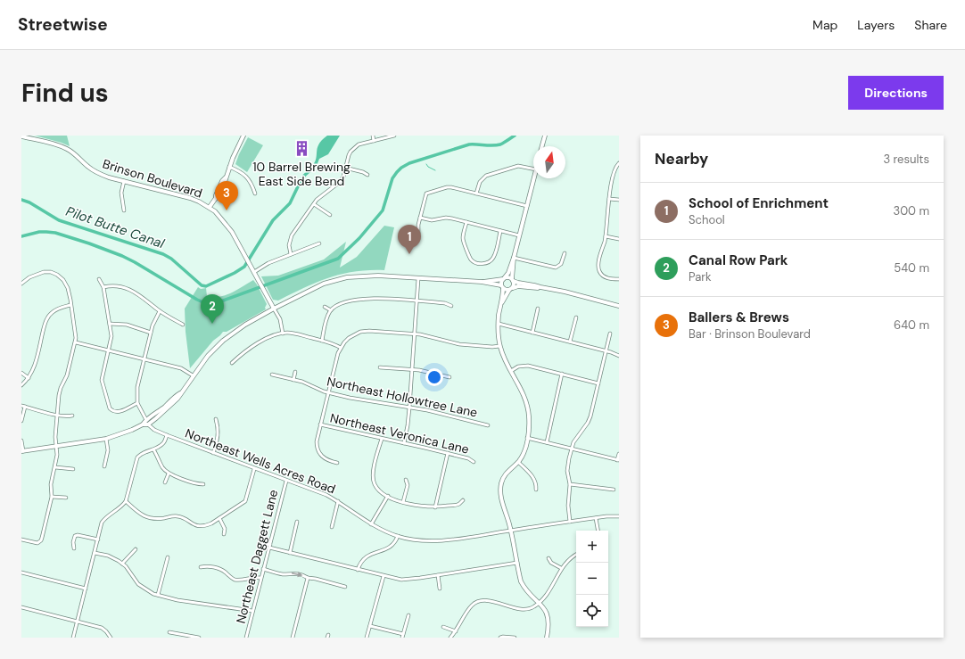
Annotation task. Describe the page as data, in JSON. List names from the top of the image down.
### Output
{
  "streets": {
    "street": [
      "Brinson Boulevard",
      "Northeast Hollowtree Lane",
      "Northeast Veronica Lane",
      "Northeast Wells Acres Road",
      "Northeast Daggett Lane"
    ]
  },
  "crossings": [
    ["Northeast Wells Acres Road", "Northeast Daggett Lane"]
  ],
  "water": ["Pilot Butte Canal"],
  "places": {
    "building": ["10 Barrel Brewing East Side Bend"]
  },
  "north": "top",
  "page": {
    "header": "Streetwise",
    "nav": ["Map", "Layers", "Share"],
    "buttons": "Directions",
    "title": "Find us",
    "heading": ["Nearby", "3 results"],
    "pins": ["3", "1", "2"],
    "list": [
      {
        "mark": "1",
        "name": "School of Enrichment",
        "note": "School",
        "value": "300 m"
      },
      {
        "mark": "2",
        "name": "Canal Row Park",
        "note": "Park",
        "value": "540 m"
      },
      {
        "mark": "3",
        "name": "Ballers & Brews",
        "note": "Bar · Brinson Boulevard",
        "value": "640 m"
      }
    ],
    "map_buttons": ["+", "−"]
  }
}
